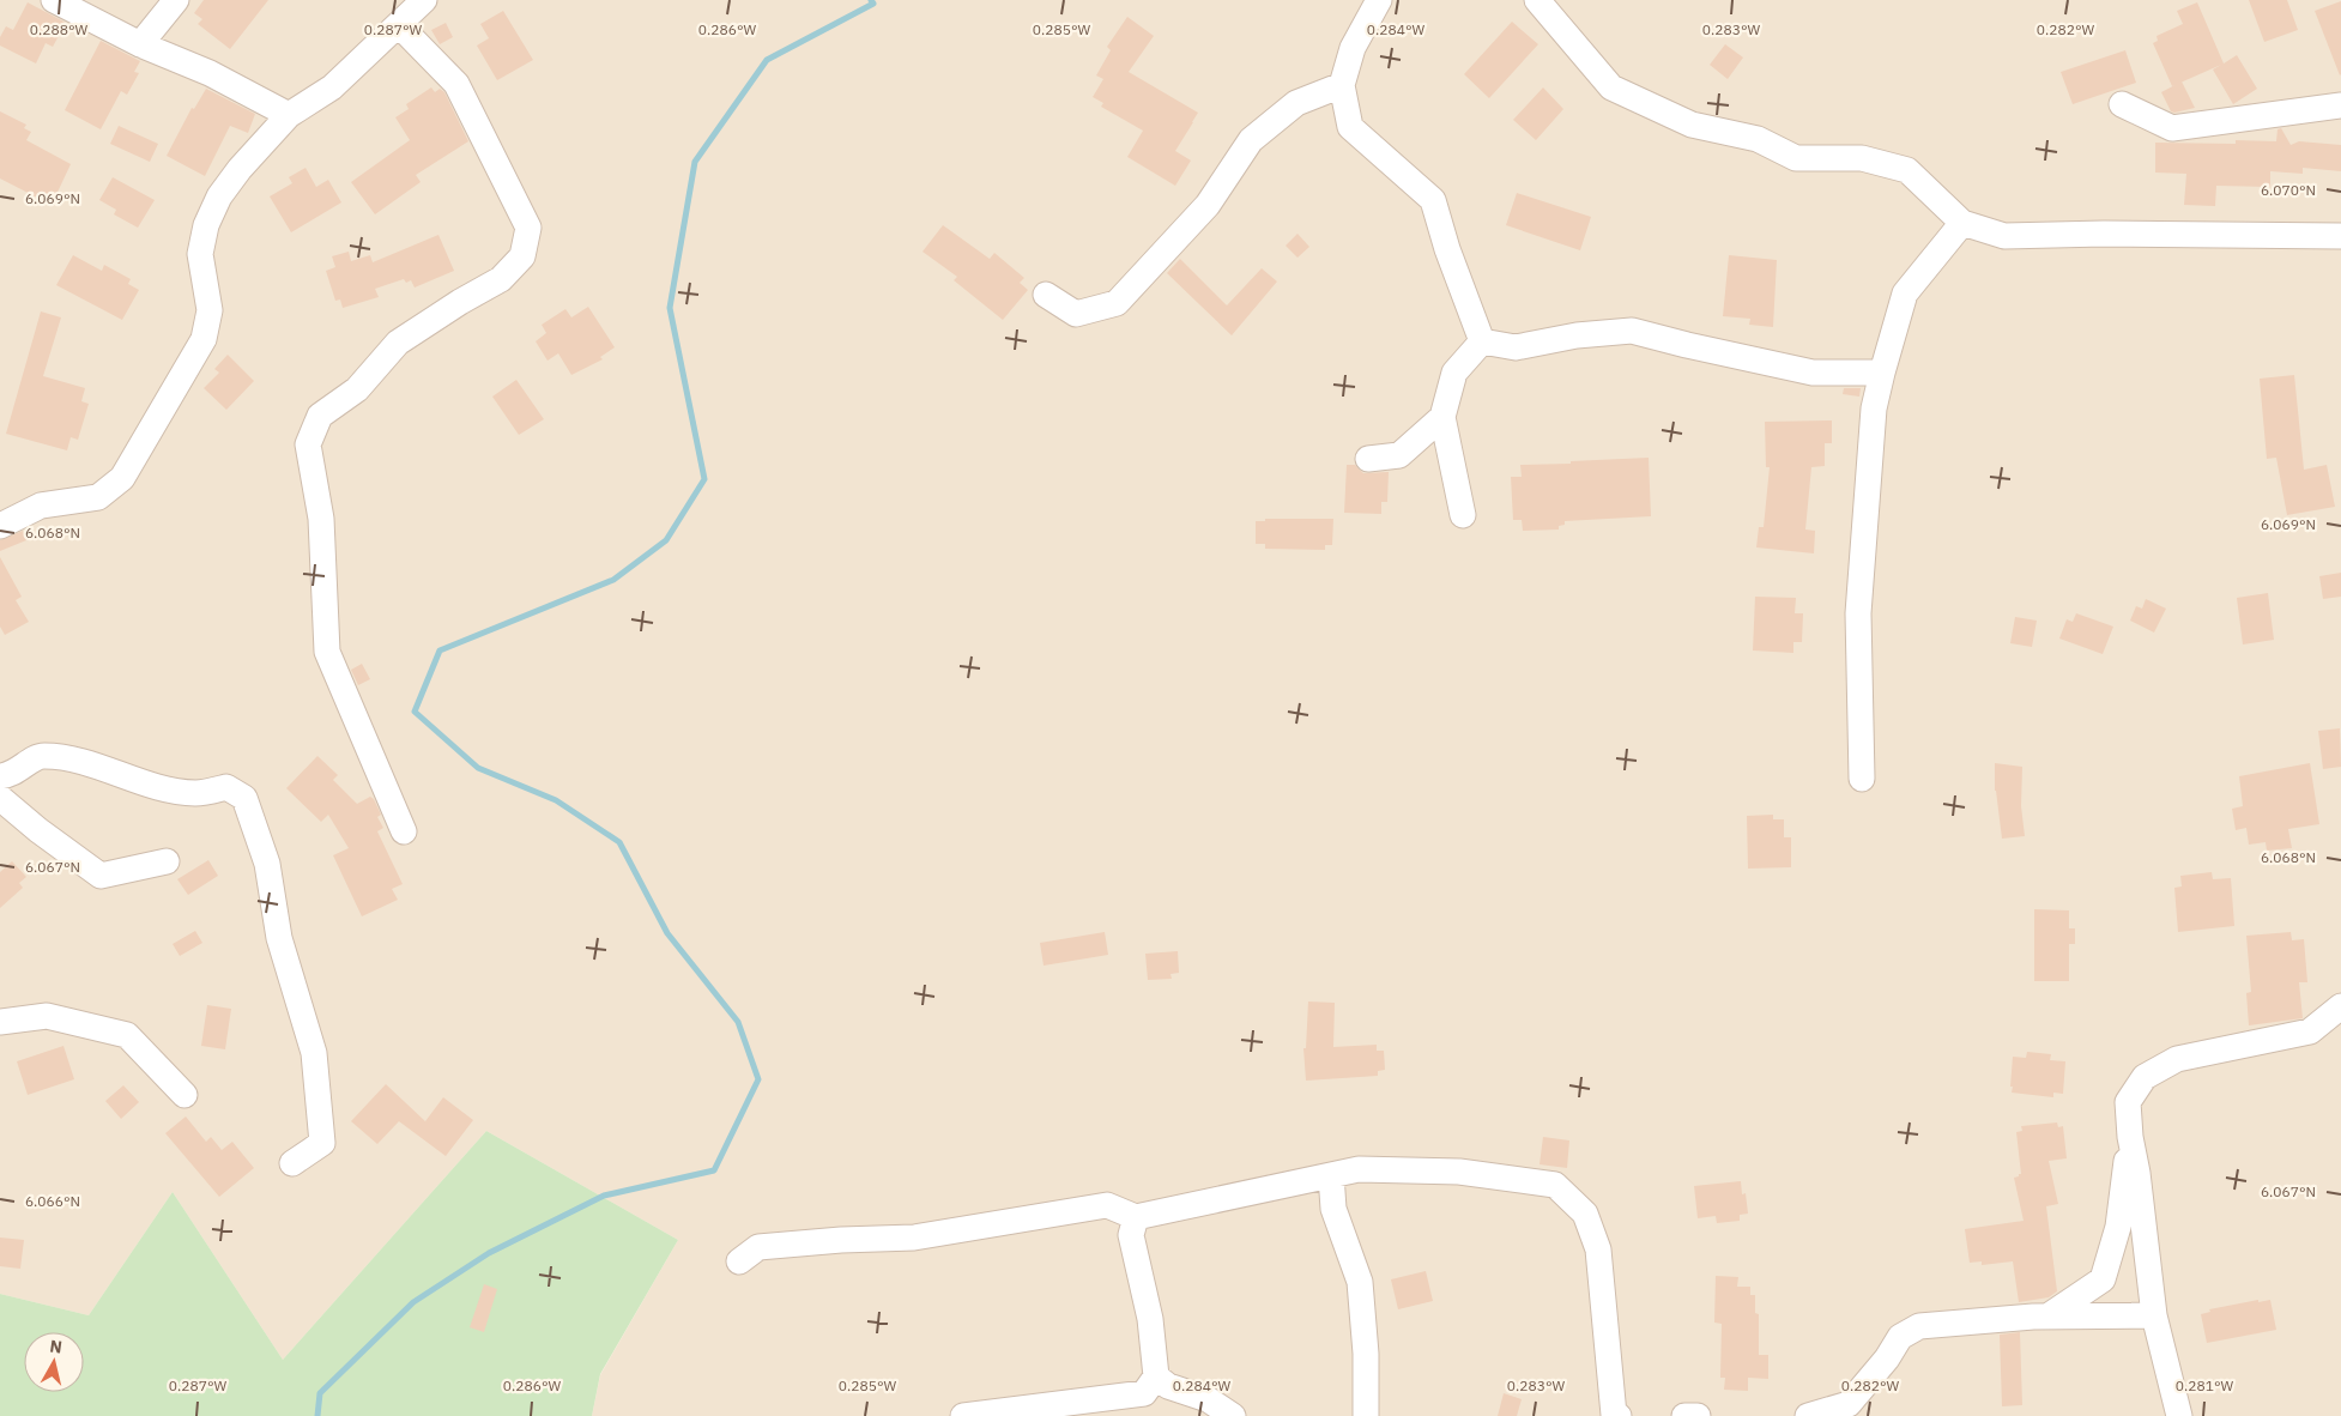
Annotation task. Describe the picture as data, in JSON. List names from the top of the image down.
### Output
{
  "north": "top",
  "coordinates": [
    "0.288°W",
    "0.287°W",
    "0.286°W",
    "0.285°W",
    "0.284°W",
    "0.283°W",
    "0.282°W",
    "6.070°N",
    "6.069°N",
    "6.068°N",
    "6.067°N",
    "6.066°N",
    "0.281°W"
  ]
}
